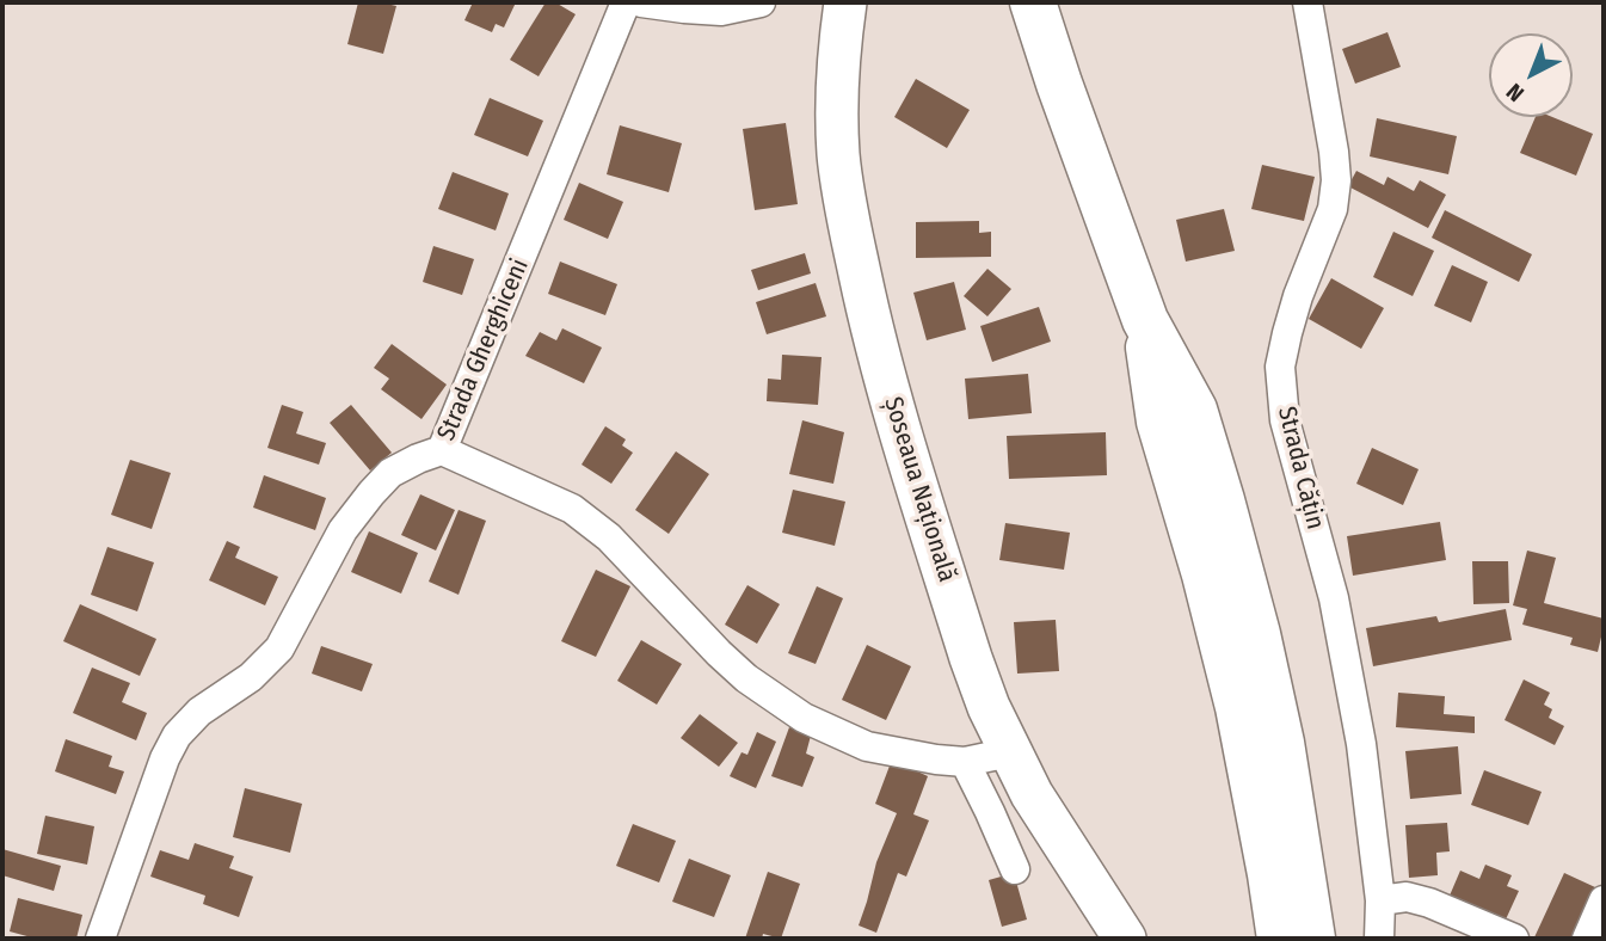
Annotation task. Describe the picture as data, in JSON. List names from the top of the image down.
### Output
{
  "streets": {
    "street": ["Strada Gherghiceni", "Strada Cățin", "Șoseaua Națională"]
  },
  "north": "bottom left"
}
